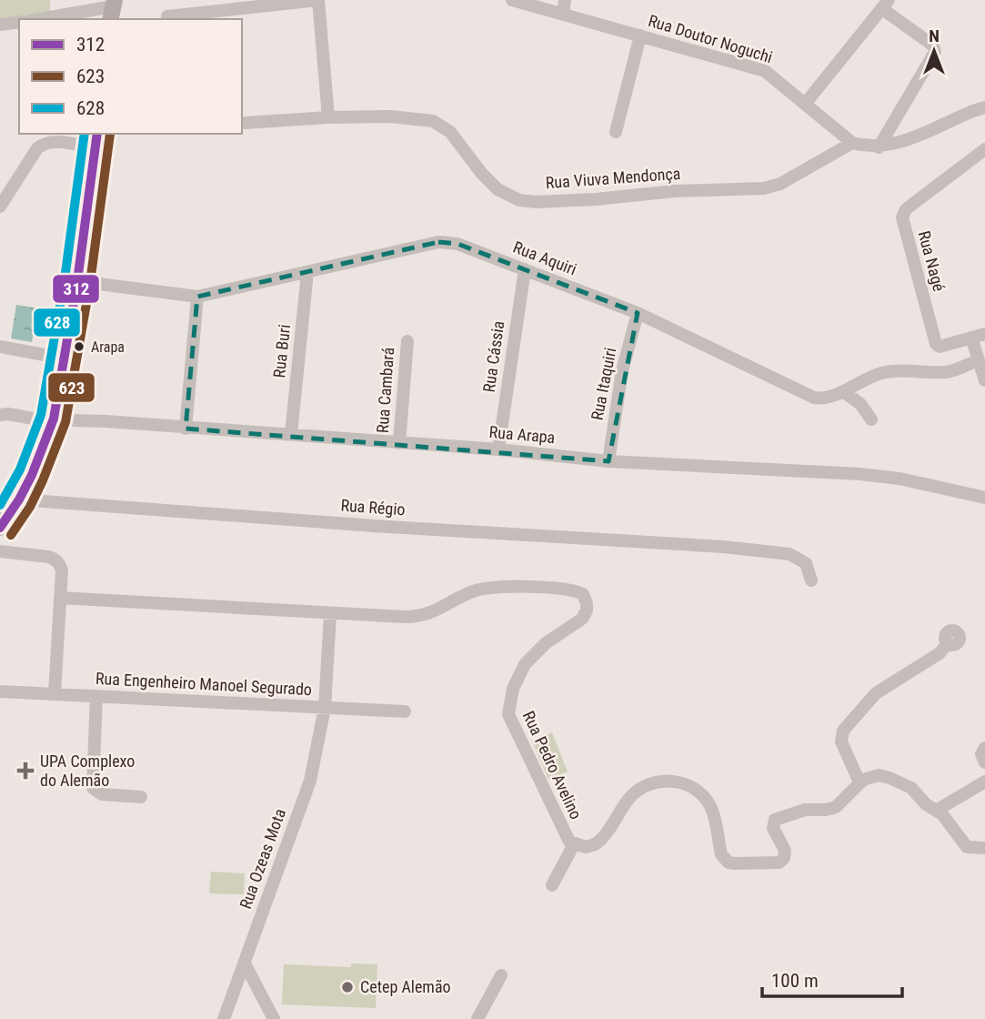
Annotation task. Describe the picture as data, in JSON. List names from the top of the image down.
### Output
{
  "streets": {
    "street": [
      "Rua Doutor Noguchi",
      "Rua Viuva Mendonça",
      "Rua Aquiri",
      "Rua Nagé",
      "Rua Buri",
      "Rua Cássia",
      "Rua Itaquiri",
      "Rua Cambará",
      "Rua Arapa",
      "Rua Régio",
      "Rua Engenheiro Manoel Segurado",
      "Rua Pedro Avelino",
      "Rua Ozeas Mota"
    ]
  },
  "crossings": [
    ["Rua Doutor Noguchi", "Rua Viuva Mendonça"],
    ["Rua Aquiri", "Rua Buri"],
    ["Rua Aquiri", "Rua Cássia"],
    ["Rua Aquiri", "Rua Itaquiri"],
    ["Rua Buri", "Rua Arapa"],
    ["Rua Cássia", "Rua Arapa"],
    ["Rua Itaquiri", "Rua Arapa"],
    ["Rua Cambará", "Rua Arapa"],
    ["Rua Engenheiro Manoel Segurado", "Rua Ozeas Mota"],
    ["Rua Pedro Avelino", "Rua Ozeas Mota"]
  ],
  "places": {
    "other": ["Arapa", "Cetep Alemão"],
    "health": ["UPA Complexo do Alemão"]
  },
  "lines": ["transit line 312", "transit line 623", "transit line 628"],
  "legend": ["312", "623", "628"],
  "scale_bar": "100 m",
  "north": "top"
}
